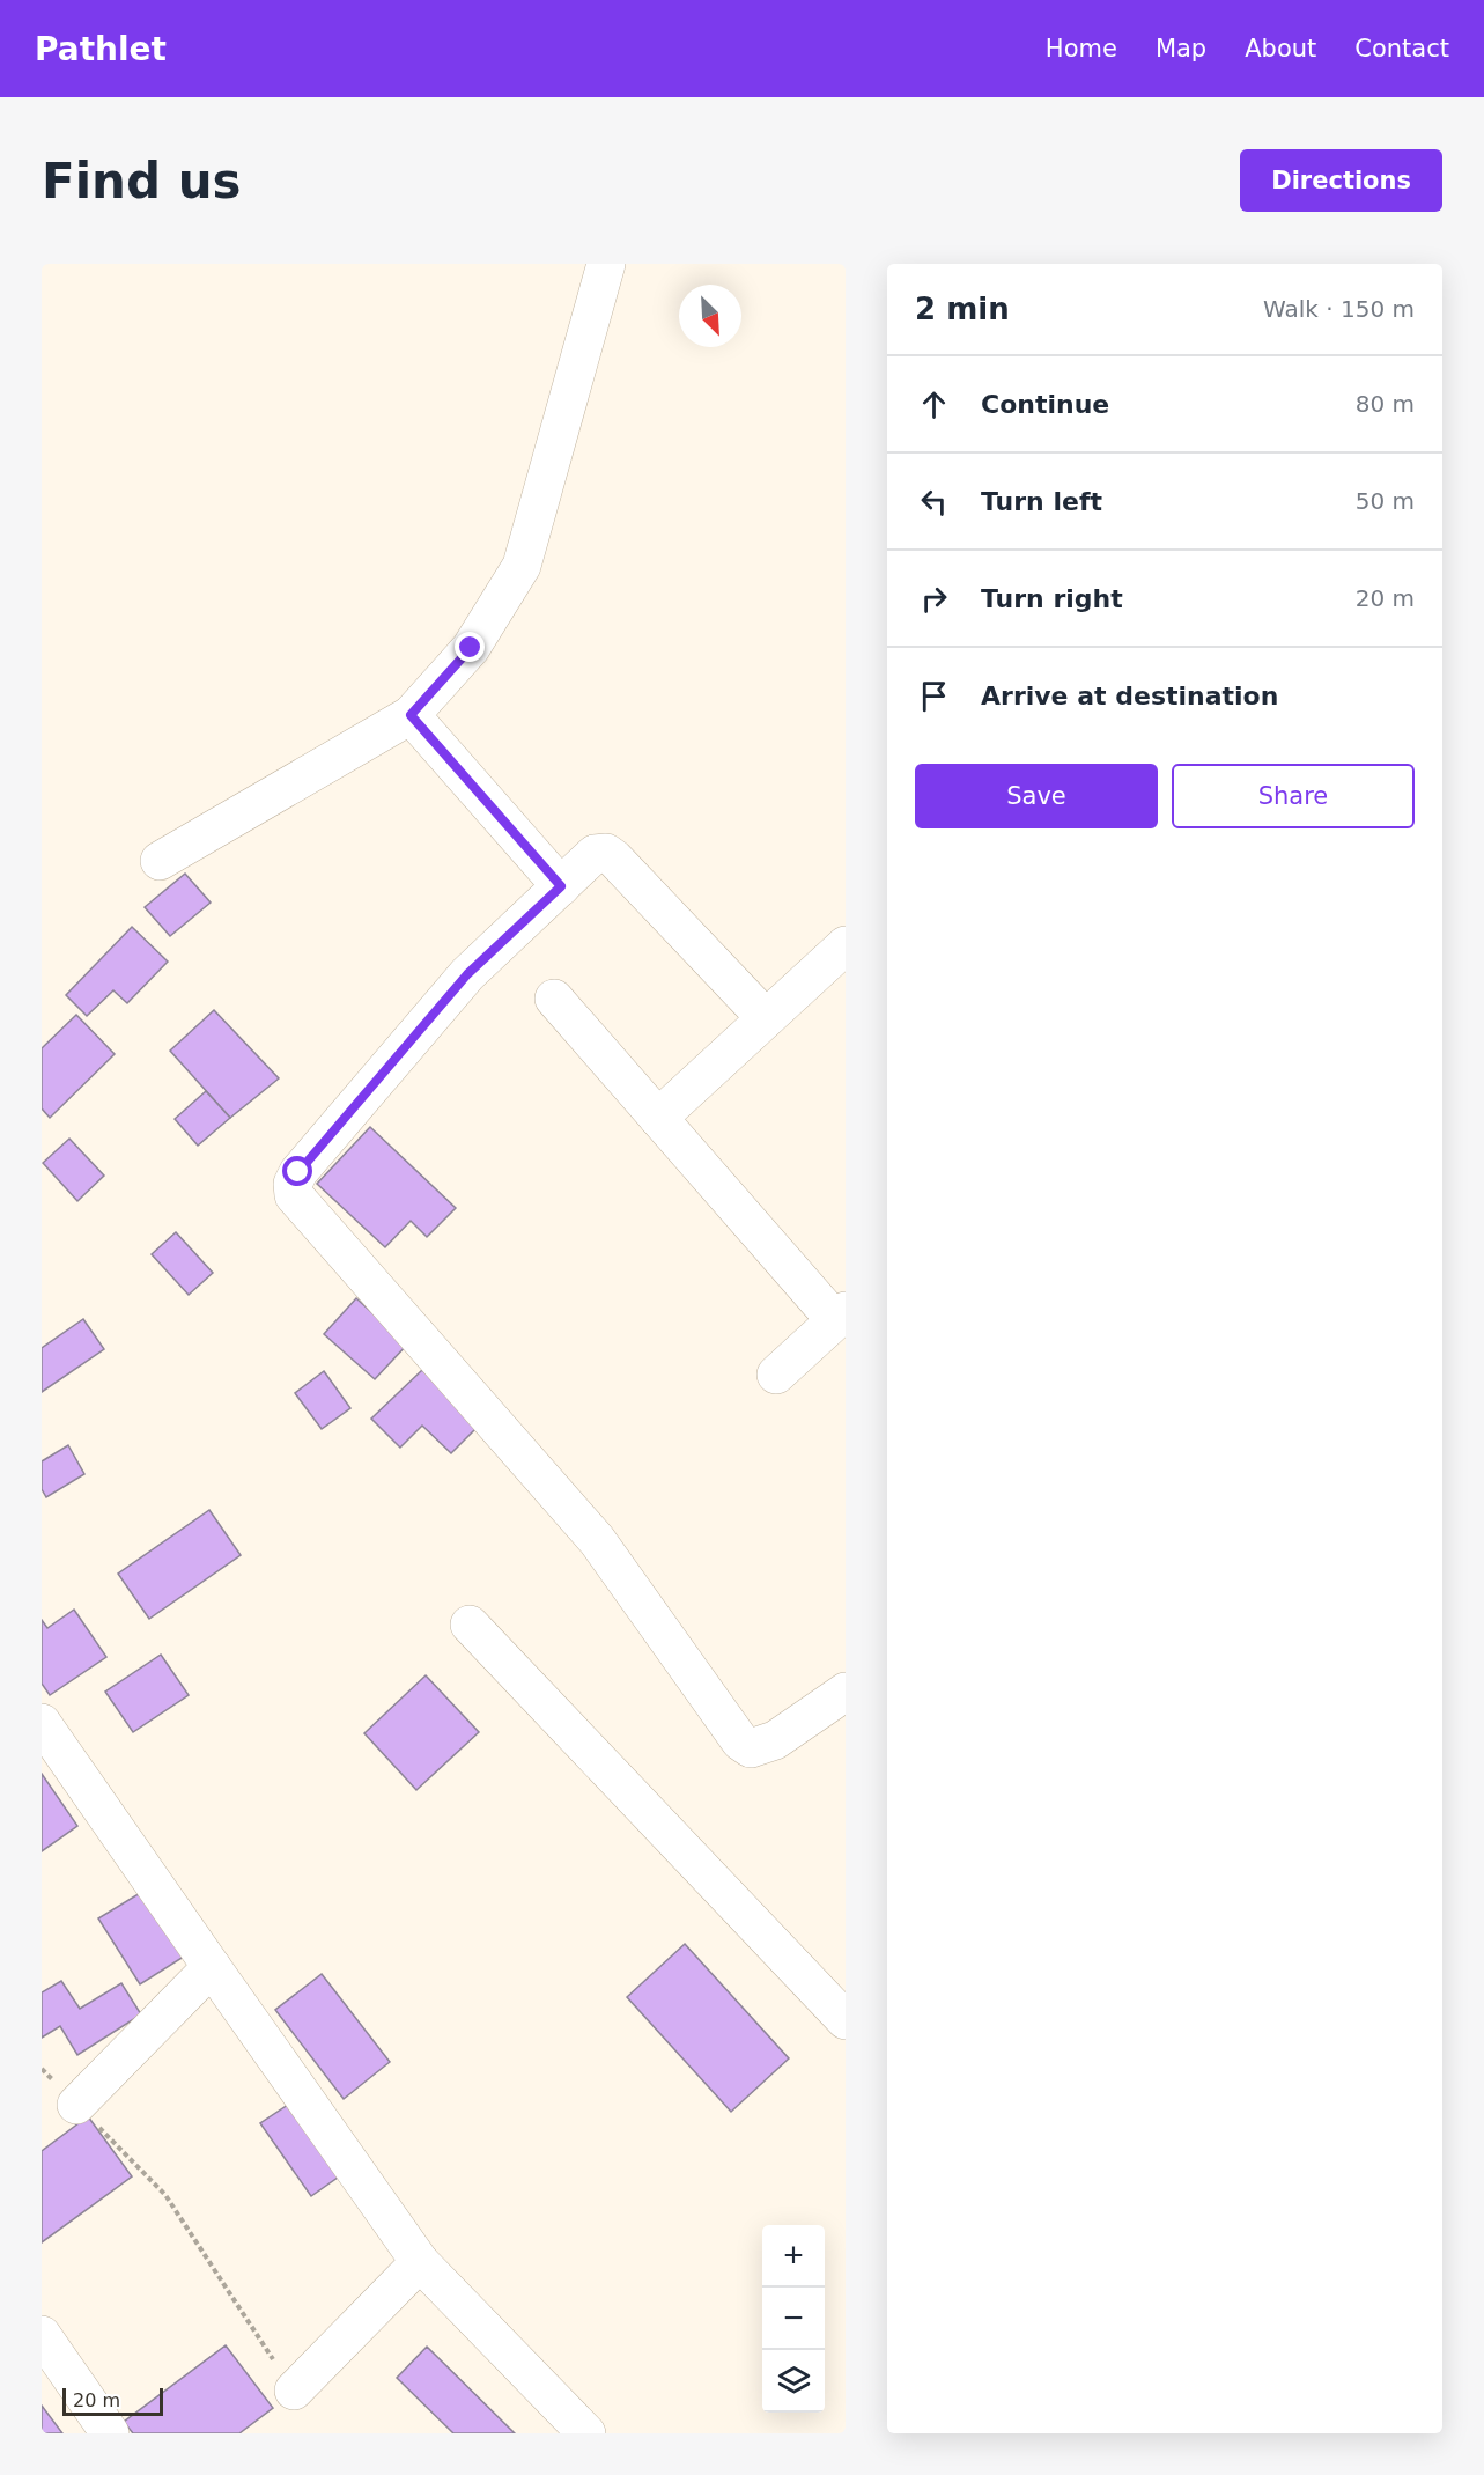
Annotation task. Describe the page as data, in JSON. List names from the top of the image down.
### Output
{
  "scale_bar": "20 m",
  "north": "bottom right",
  "page": {
    "header": "Pathlet",
    "nav": [
      "Home",
      "Map",
      "About",
      "Contact"
    ],
    "buttons": [
      "Directions",
      ["Save", "Share"]
    ],
    "title": "Find us",
    "heading": ["2 min", "Walk · 150 m"],
    "list": [
      ["Continue", "80 m"],
      ["Turn left", "50 m"],
      ["Turn right", "20 m"],
      "Arrive at destination"
    ],
    "map_buttons": ["+", "−"],
    "scale": "20 m"
  }
}
